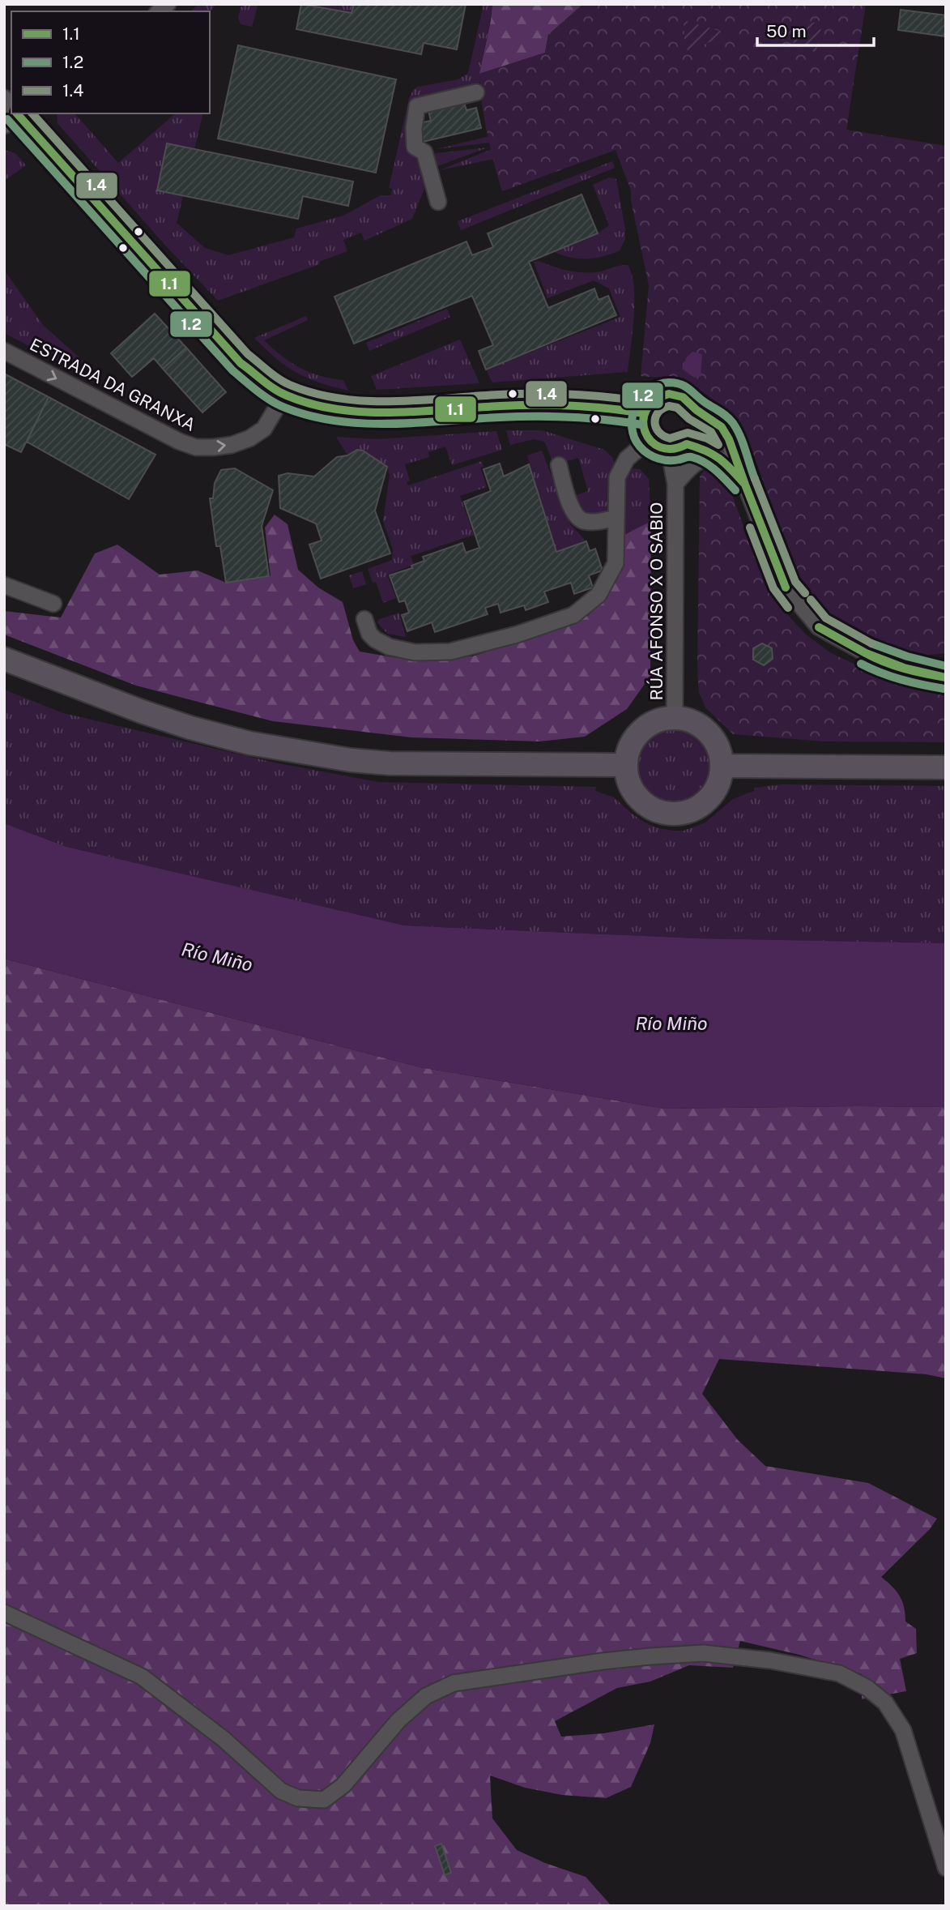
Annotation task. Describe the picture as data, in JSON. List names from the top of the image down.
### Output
{
  "streets": {
    "street": ["ESTRADA DA GRANXA", "RÚA AFONSO X O SABIO"]
  },
  "one_way": ["ESTRADA DA GRANXA"],
  "water": ["Río Miño"],
  "lines": ["transit line 1.1", "transit line 1.4", "transit line 1.2"],
  "legend": ["1.1", "1.2", "1.4"],
  "scale_bar": "50 m"
}
